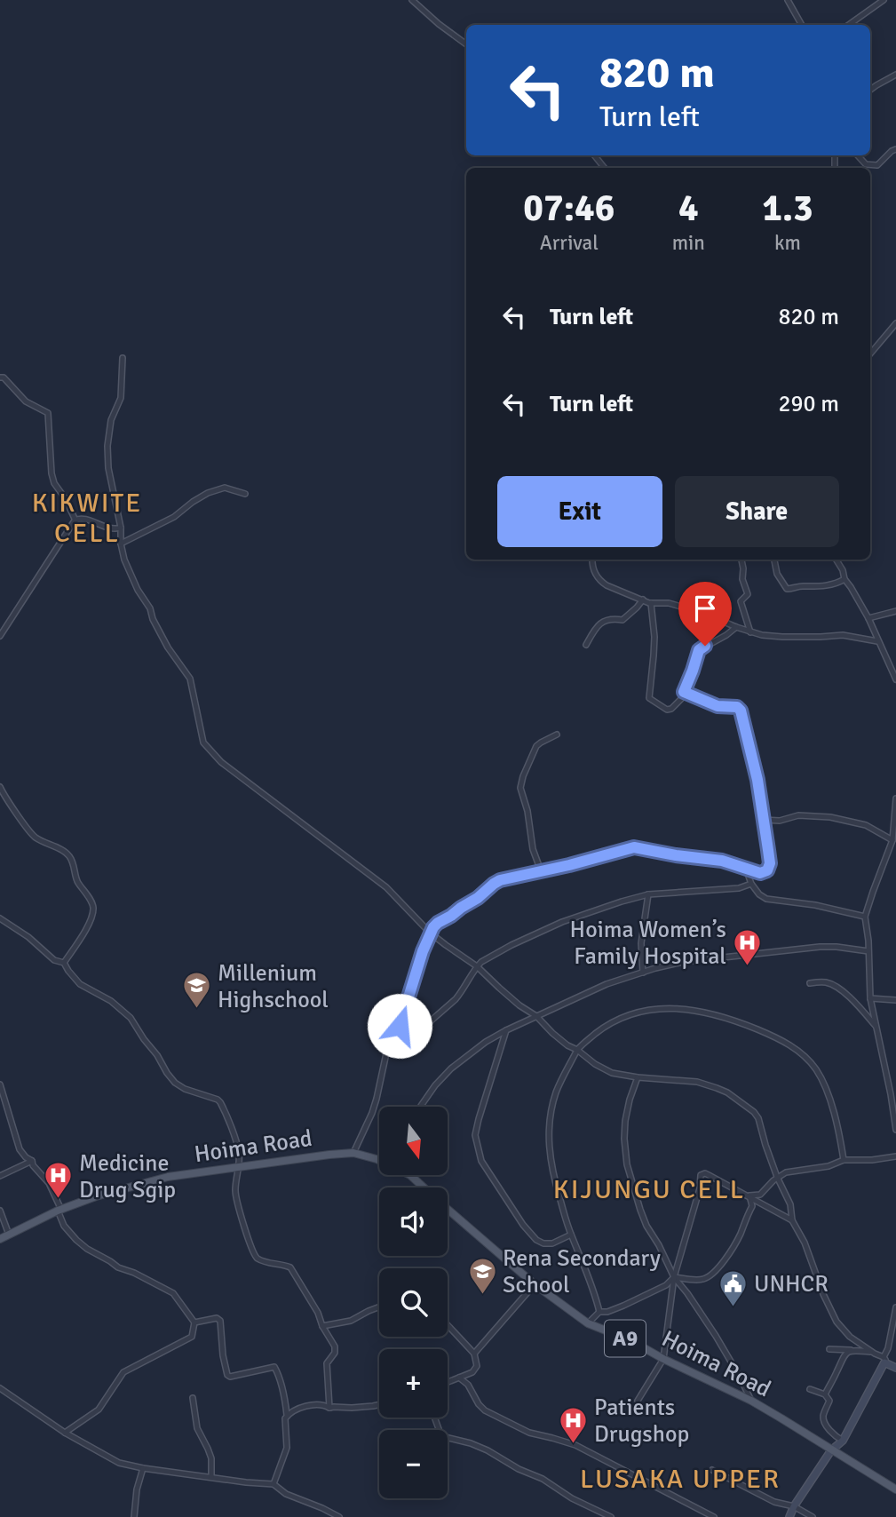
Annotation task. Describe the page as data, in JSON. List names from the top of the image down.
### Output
{
  "streets": {
    "main road": ["Hoima Road", "A9"]
  },
  "districts": ["KIKWITE CELL", "KIJUNGU CELL", "LUSAKA UPPER"],
  "places": {
    "hospital": ["Hoima Women’s Family Hospital", "Medicine Drug Sgip", "Patients Drugshop"],
    "school or university": ["Millenium Highschool", "Rena Secondary School"],
    "public building": ["UNHCR"]
  },
  "north": "bottom",
  "page": {
    "turn": ["820 m", "Turn left"],
    "eta": [
      "07:46",
      "Arrival",
      "4",
      "min",
      "1.3",
      "km"
    ],
    "list": [
      {
        "name": "Turn left",
        "value": "820 m"
      },
      {
        "name": "Turn left",
        "value": "290 m"
      }
    ],
    "buttons": ["Exit", "Share"],
    "map_buttons": ["+", "−"]
  }
}
